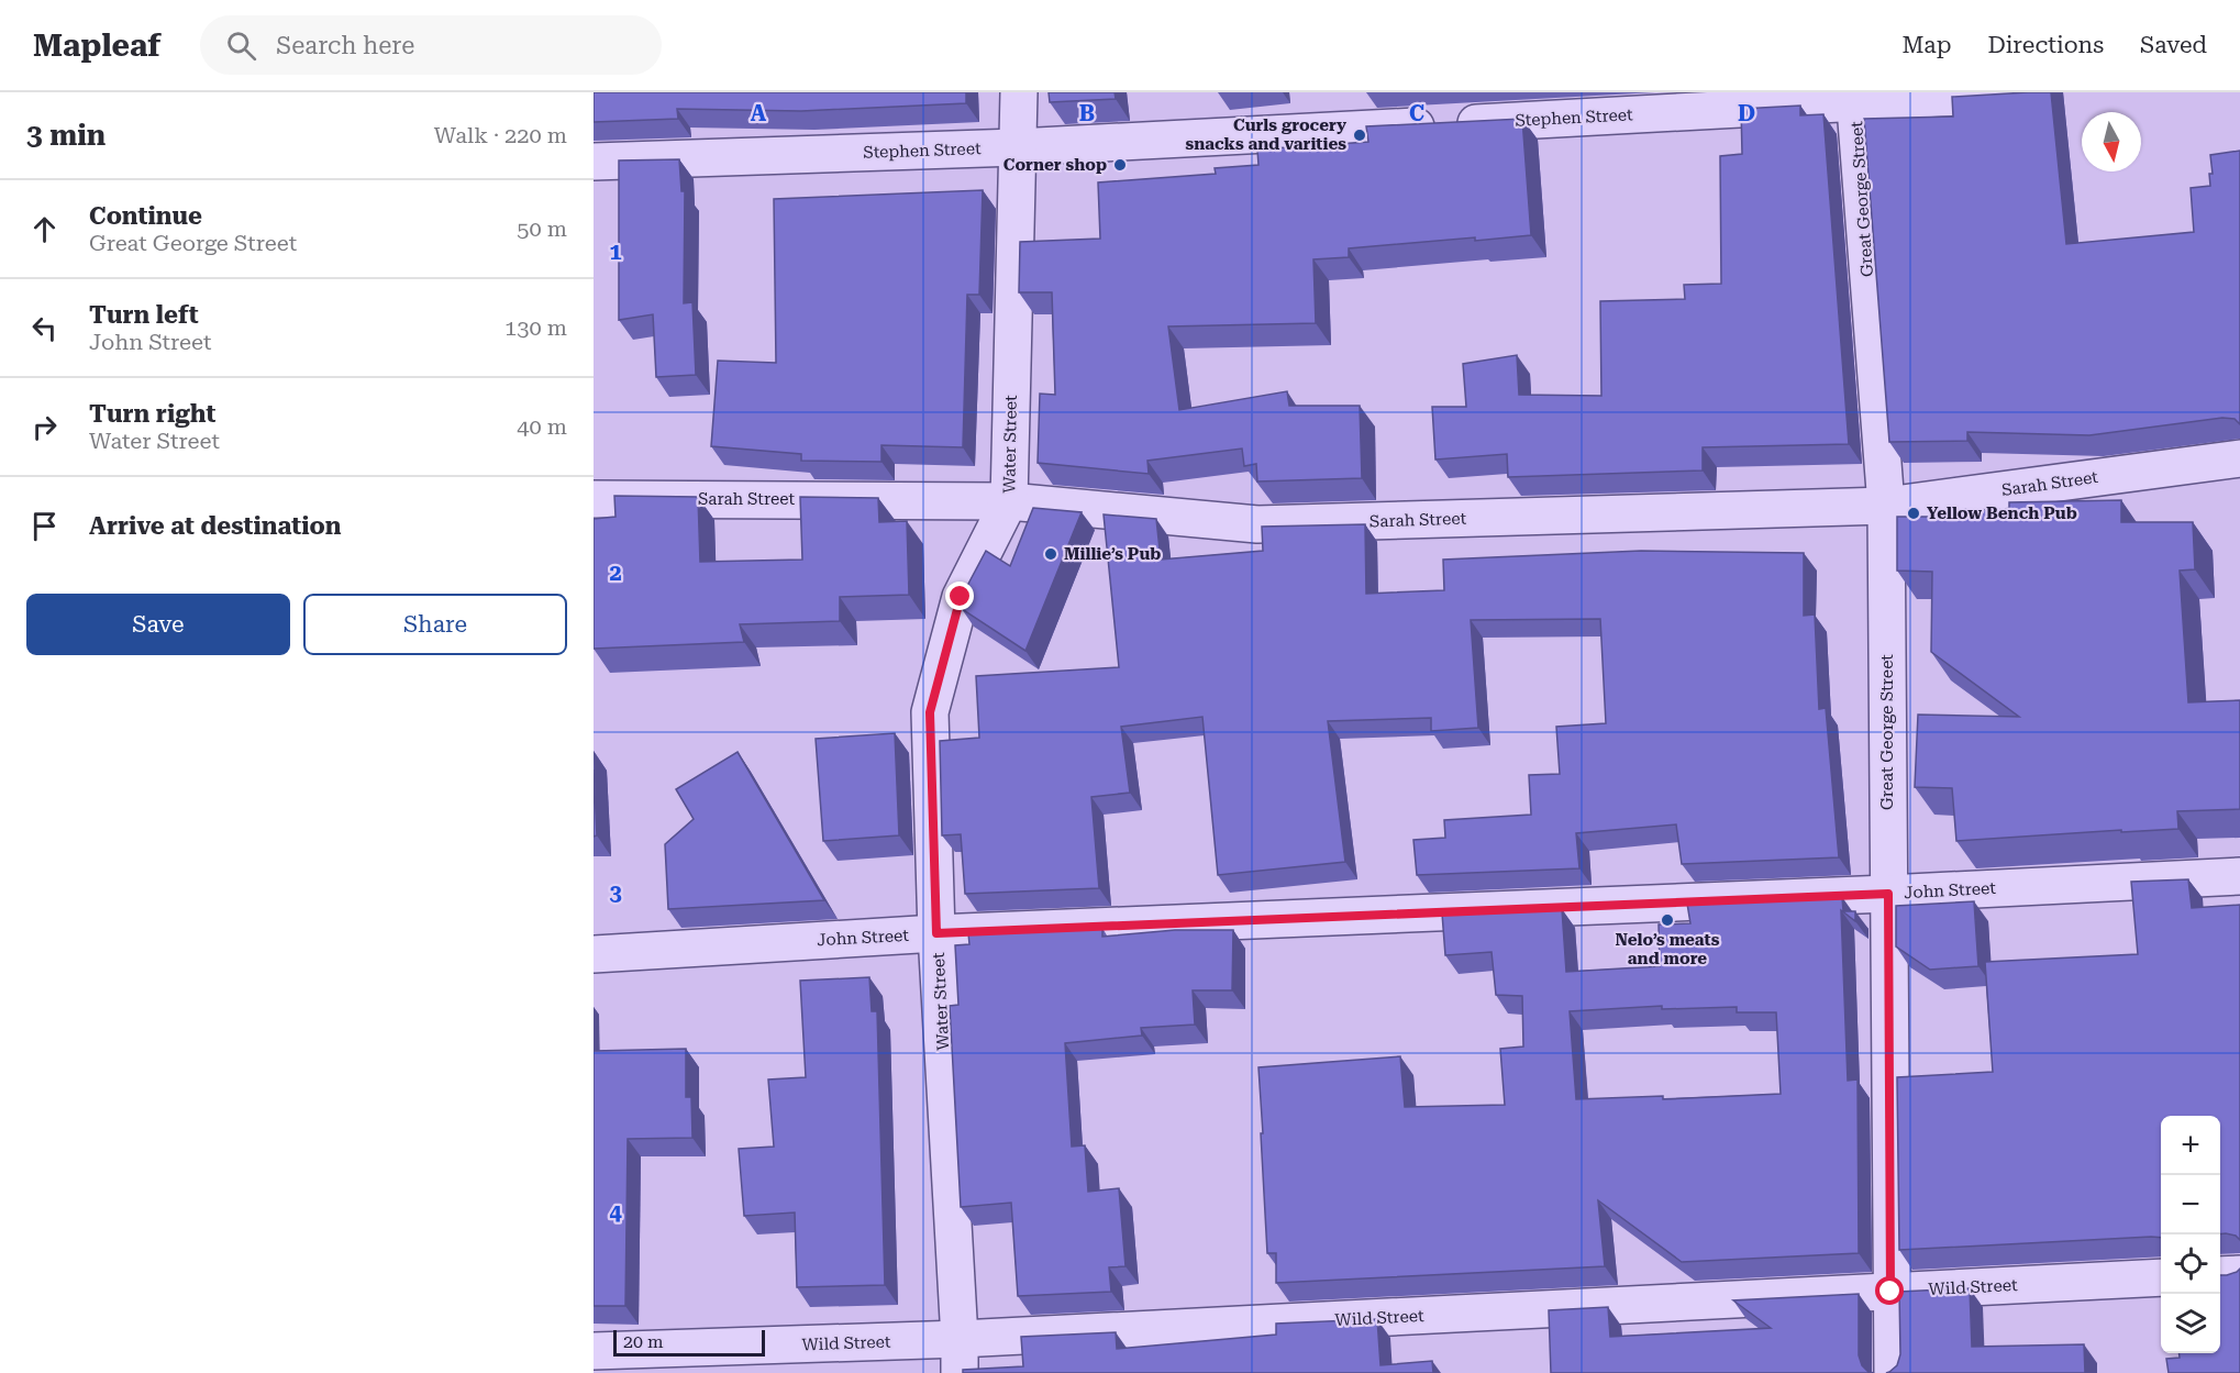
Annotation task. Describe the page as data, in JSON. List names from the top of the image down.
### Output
{
  "streets": {
    "street": [
      "Stephen Street",
      "Great George Street",
      "Water Street",
      "Sarah Street",
      "John Street",
      "Wild Street"
    ]
  },
  "crossings": [
    ["Stephen Street", "Great George Street"],
    ["Stephen Street", "Water Street"],
    ["Great George Street", "Sarah Street"],
    ["Great George Street", "John Street"],
    ["Great George Street", "Wild Street"],
    ["Water Street", "Sarah Street"],
    ["Water Street", "John Street"],
    ["Water Street", "Wild Street"]
  ],
  "places": [
    "Curls grocery snacks and varities",
    "Corner shop",
    "Yellow Bench Pub",
    "Millie’s Pub",
    "Nelo’s meats and more"
  ],
  "scale_bar": "20 m",
  "north": "bottom",
  "page": {
    "header": "Mapleaf",
    "search": "Search here",
    "nav": ["Map", "Directions", "Saved"],
    "heading": ["3 min", "Walk · 220 m"],
    "list": [
      ["Continue", "Great George Street", "50 m"],
      ["Turn left", "John Street", "130 m"],
      ["Turn right", "Water Street", "40 m"],
      "Arrive at destination"
    ],
    "buttons": ["Save", "Share"],
    "map_buttons": ["+", "−"],
    "scale": "20 m"
  },
  "grid": {
    "columns": [
      "A",
      "B",
      "C",
      "D"
    ],
    "rows": [
      "1",
      "2",
      "3",
      "4"
    ]
  }
}
